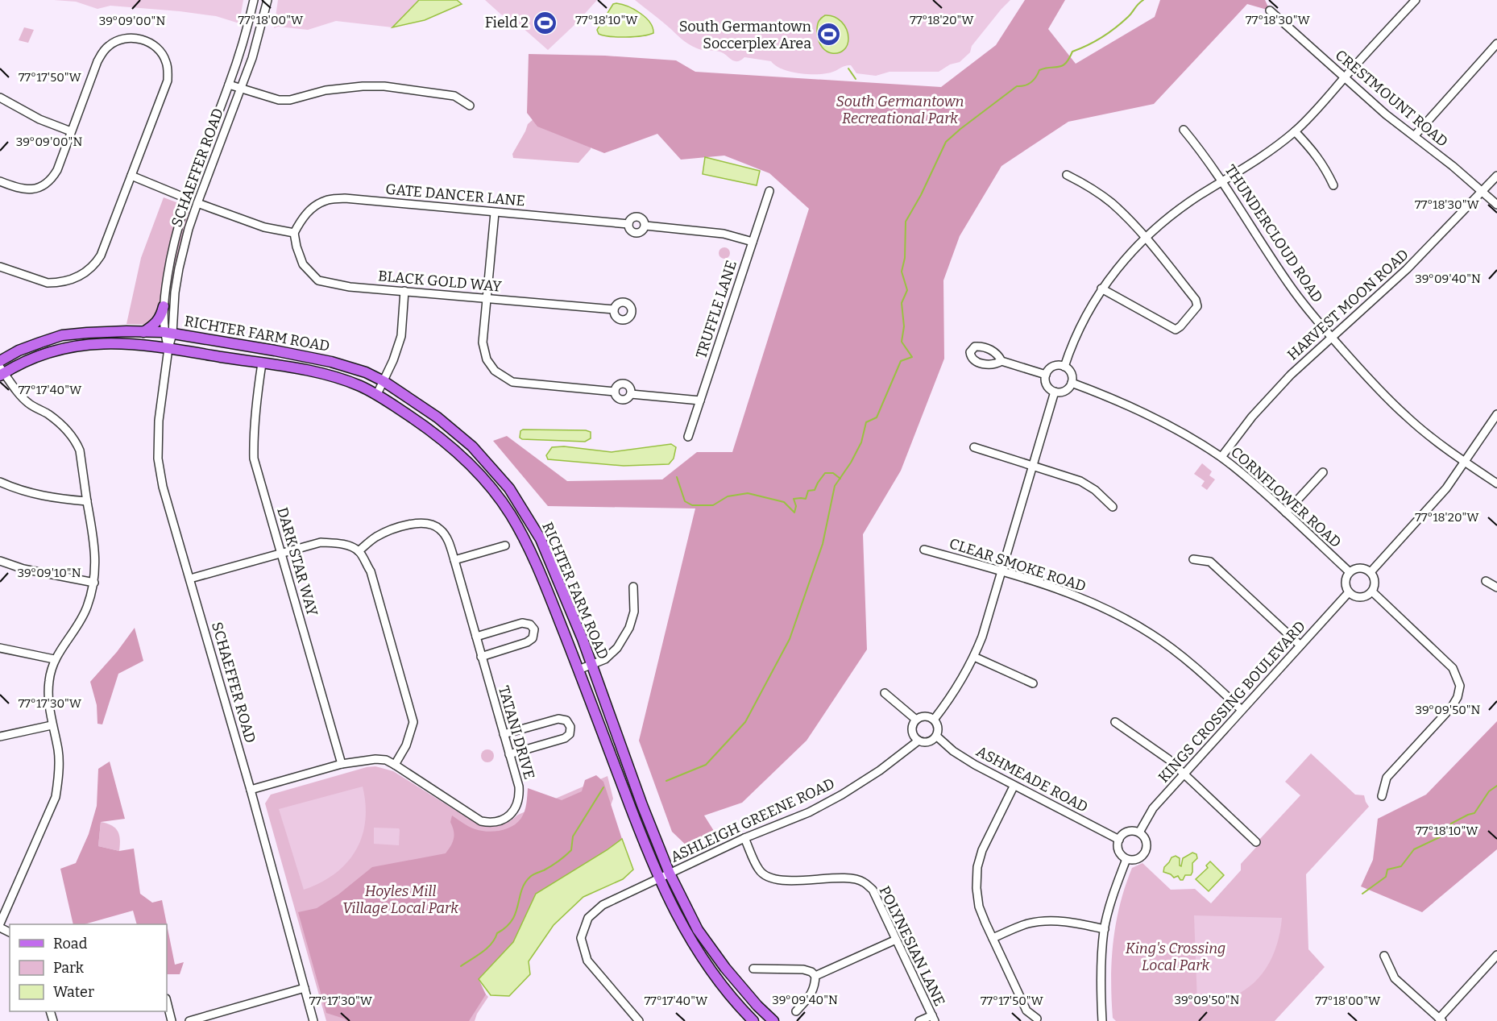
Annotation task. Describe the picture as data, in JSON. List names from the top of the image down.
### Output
{
  "streets": {
    "main road": ["RICHTER FARM ROAD"],
    "street": [
      "CRESTMOUNT ROAD",
      "SCHAEFFER ROAD",
      "GATE DANCER LANE",
      "THUNDERCLOUD ROAD",
      "BLACK GOLD WAY",
      "HARVEST MOON ROAD",
      "TRUFFLE LANE",
      "CORNFLOWER ROAD",
      "DARK STAR WAY",
      "CLEAR SMOKE ROAD",
      "KINGS CROSSING BOULEVARD",
      "TATANI DRIVE",
      "ASHMEADE ROAD",
      "ASHLEIGH GREENE ROAD",
      "POLYNESIAN LANE"
    ]
  },
  "crossings": [
    ["CRESTMOUNT ROAD", "HARVEST MOON ROAD"],
    ["SCHAEFFER ROAD", "RICHTER FARM ROAD"],
    ["SCHAEFFER ROAD", "TATANI DRIVE"],
    ["GATE DANCER LANE", "BLACK GOLD WAY"],
    ["GATE DANCER LANE", "TRUFFLE LANE"],
    ["THUNDERCLOUD ROAD", "HARVEST MOON ROAD"],
    ["HARVEST MOON ROAD", "CORNFLOWER ROAD"],
    ["RICHTER FARM ROAD", "DARK STAR WAY"],
    ["RICHTER FARM ROAD", "ASHLEIGH GREENE ROAD"],
    ["CORNFLOWER ROAD", "KINGS CROSSING BOULEVARD"],
    ["DARK STAR WAY", "TATANI DRIVE"],
    ["CLEAR SMOKE ROAD", "KINGS CROSSING BOULEVARD"],
    ["KINGS CROSSING BOULEVARD", "ASHMEADE ROAD"],
    ["ASHMEADE ROAD", "ASHLEIGH GREENE ROAD"],
    ["ASHLEIGH GREENE ROAD", "POLYNESIAN LANE"]
  ],
  "parks": ["South Germantown Recreational Park", "Hoyles Mill Village Local Park", "King's Crossing Local Park"],
  "places": {
    "sports": ["Field 2", "South Germantown Soccerplex Area"]
  },
  "legend": ["Road", "Park", "Water"],
  "coordinates": [
    "77°18'10\"W",
    "77°18'20\"W",
    "77°18'30\"W",
    "77°18'00\"W",
    "39°09'00\"N",
    "77°17'50\"W",
    "39°09'40\"N",
    "77°17'40\"W",
    "39°09'10\"N",
    "77°17'30\"W",
    "39°09'50\"N"
  ]
}
